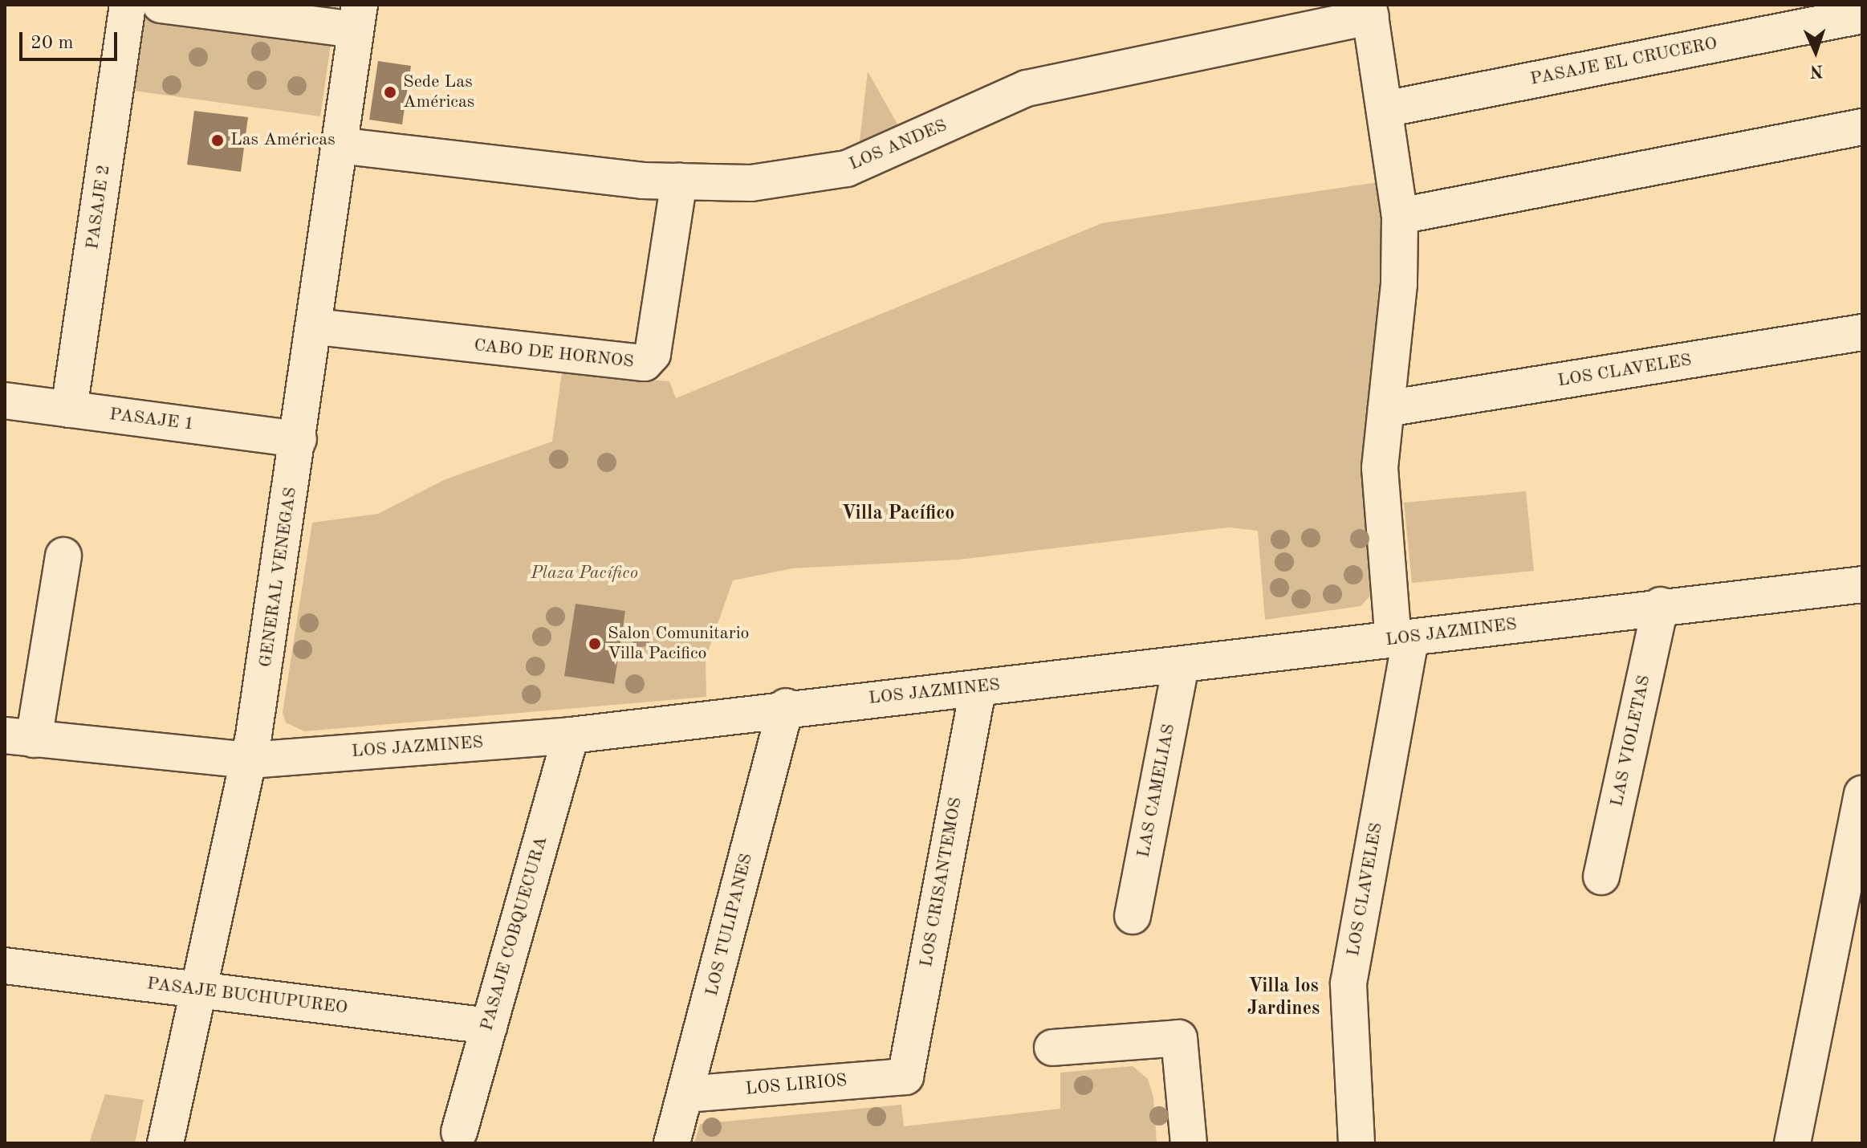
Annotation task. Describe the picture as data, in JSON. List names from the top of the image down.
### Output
{
  "streets": {
    "street": [
      "PASAJE EL CRUCERO",
      "LOS ANDES",
      "PASAJE 2",
      "CABO DE HORNOS",
      "LOS CLAVELES",
      "PASAJE 1",
      "GENERAL VENEGAS",
      "LOS JAZMINES",
      "LAS VIOLETAS",
      "LAS CAMELIAS",
      "LOS CRISANTEMOS",
      "LOS TULIPANES",
      "PASAJE COBQUECURA",
      "PASAJE BUCHUPUREO",
      "LOS LIRIOS"
    ]
  },
  "crossings": [
    ["PASAJE EL CRUCERO", "LOS CLAVELES"],
    ["LOS ANDES", "CABO DE HORNOS"],
    ["LOS ANDES", "LOS CLAVELES"],
    ["LOS ANDES", "GENERAL VENEGAS"],
    ["PASAJE 2", "PASAJE 1"],
    ["CABO DE HORNOS", "GENERAL VENEGAS"],
    ["LOS CLAVELES", "LOS JAZMINES"],
    ["PASAJE 1", "GENERAL VENEGAS"],
    ["GENERAL VENEGAS", "LOS JAZMINES"],
    ["GENERAL VENEGAS", "PASAJE BUCHUPUREO"],
    ["LOS JAZMINES", "LAS VIOLETAS"],
    ["LOS JAZMINES", "LAS CAMELIAS"],
    ["LOS JAZMINES", "LOS CRISANTEMOS"],
    ["LOS JAZMINES", "LOS TULIPANES"],
    ["LOS JAZMINES", "PASAJE COBQUECURA"],
    ["LOS CRISANTEMOS", "LOS LIRIOS"],
    ["LOS TULIPANES", "LOS LIRIOS"],
    ["PASAJE COBQUECURA", "PASAJE BUCHUPUREO"]
  ],
  "districts": ["Villa Pacífico", "Villa los Jardines"],
  "parks": ["Plaza Pacífico"],
  "places": ["Sede Las Américas", "Las Américas", "Salon Comunitario Villa Pacifico"],
  "scale_bar": "20 m",
  "north": "bottom"
}
